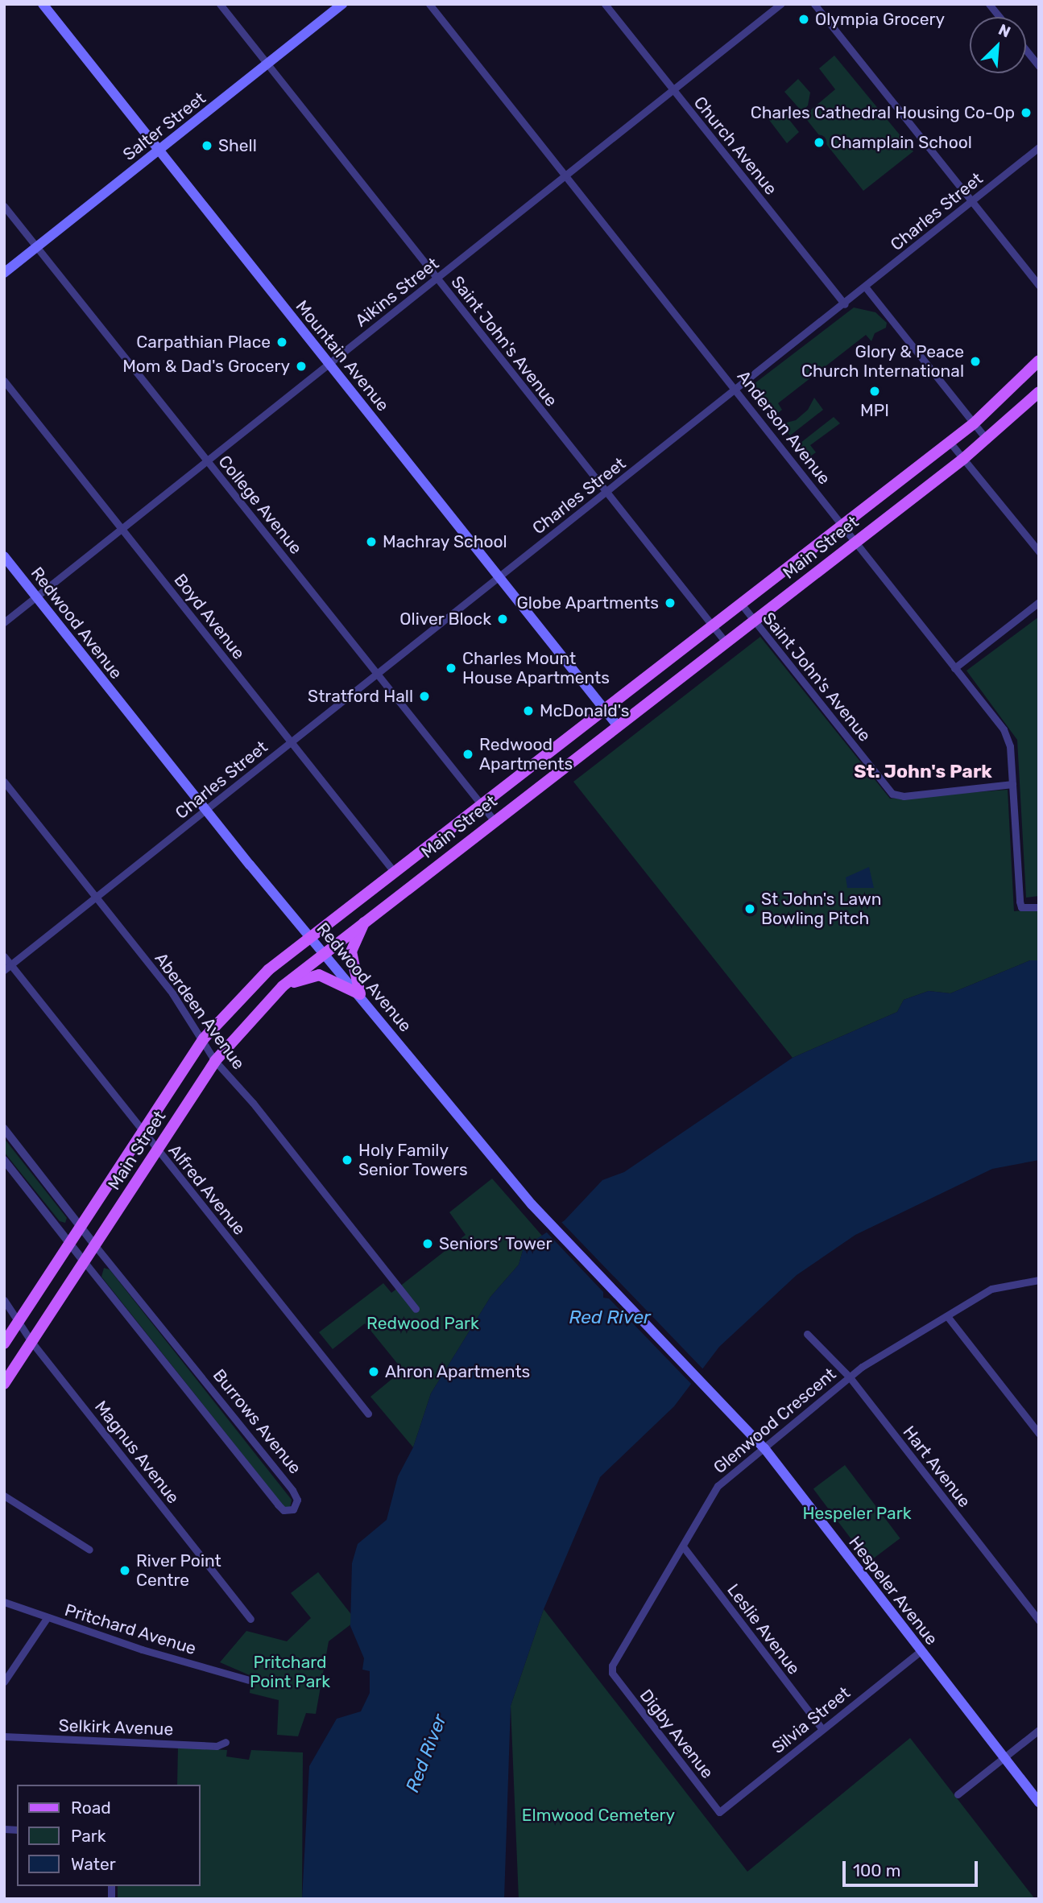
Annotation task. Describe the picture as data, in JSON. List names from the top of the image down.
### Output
{
  "streets": {
    "main road": [
      "Salter Street",
      "Mountain Avenue",
      "Main Street",
      "Redwood Avenue",
      "Hespeler Avenue"
    ],
    "street": [
      "Church Avenue",
      "Charles Street",
      "Aikins Street",
      "Saint John's Avenue",
      "Anderson Avenue",
      "College Avenue",
      "Boyd Avenue",
      "Aberdeen Avenue",
      "Alfred Avenue",
      "Glenwood Crescent",
      "Burrows Avenue",
      "Magnus Avenue",
      "Hart Avenue",
      "Pritchard Avenue",
      "Leslie Avenue",
      "Silvia Street",
      "Selkirk Avenue",
      "Digby Avenue"
    ]
  },
  "crossings": [
    ["Salter Street", "Saint John's Avenue"],
    ["Salter Street", "Mountain Avenue"],
    ["Salter Street", "College Avenue"],
    ["Church Avenue", "Charles Street"],
    ["Church Avenue", "Aikins Street"],
    ["Charles Street", "Saint John's Avenue"],
    ["Charles Street", "Mountain Avenue"],
    ["Charles Street", "Anderson Avenue"],
    ["Charles Street", "College Avenue"],
    ["Charles Street", "Boyd Avenue"],
    ["Charles Street", "Redwood Avenue"],
    ["Charles Street", "Aberdeen Avenue"],
    ["Charles Street", "Alfred Avenue"],
    ["Aikins Street", "Saint John's Avenue"],
    ["Aikins Street", "Mountain Avenue"],
    ["Aikins Street", "Anderson Avenue"],
    ["Aikins Street", "College Avenue"],
    ["Aikins Street", "Boyd Avenue"],
    ["Aikins Street", "Redwood Avenue"],
    ["Saint John's Avenue", "Anderson Avenue"],
    ["Saint John's Avenue", "Main Street"],
    ["Mountain Avenue", "Main Street"],
    ["Anderson Avenue", "Main Street"],
    ["College Avenue", "Main Street"],
    ["Main Street", "Boyd Avenue"],
    ["Main Street", "Redwood Avenue"],
    ["Main Street", "Aberdeen Avenue"],
    ["Main Street", "Alfred Avenue"],
    ["Main Street", "Burrows Avenue"],
    ["Main Street", "Magnus Avenue"],
    ["Redwood Avenue", "Hespeler Avenue"],
    ["Glenwood Crescent", "Hart Avenue"],
    ["Glenwood Crescent", "Hespeler Avenue"],
    ["Glenwood Crescent", "Leslie Avenue"],
    ["Glenwood Crescent", "Digby Avenue"],
    ["Hespeler Avenue", "Silvia Street"],
    ["Leslie Avenue", "Silvia Street"],
    ["Silvia Street", "Digby Avenue"]
  ],
  "districts": ["St. John's Park"],
  "water": ["Red River"],
  "parks": [
    "Redwood Park",
    "Hespeler Park",
    "Pritchard Point Park",
    "Elmwood Cemetery"
  ],
  "places": [
    "Olympia Grocery",
    "Charles Cathedral Housing Co-Op",
    "Champlain School",
    "Shell",
    "Carpathian Place",
    "Glory & Peace Church International",
    "Mom & Dad's Grocery",
    "MPI",
    "Machray School",
    "Globe Apartments",
    "Oliver Block",
    "Charles Mount House Apartments",
    "Stratford Hall",
    "McDonald's",
    "Redwood Apartments",
    "St John's Lawn Bowling Pitch",
    "Holy Family Senior Towers",
    "Seniors’ Tower",
    "Ahron Apartments",
    "River Point Centre"
  ],
  "legend": ["Road", "Park", "Water"],
  "scale_bar": "100 m",
  "north": "top right"
}
